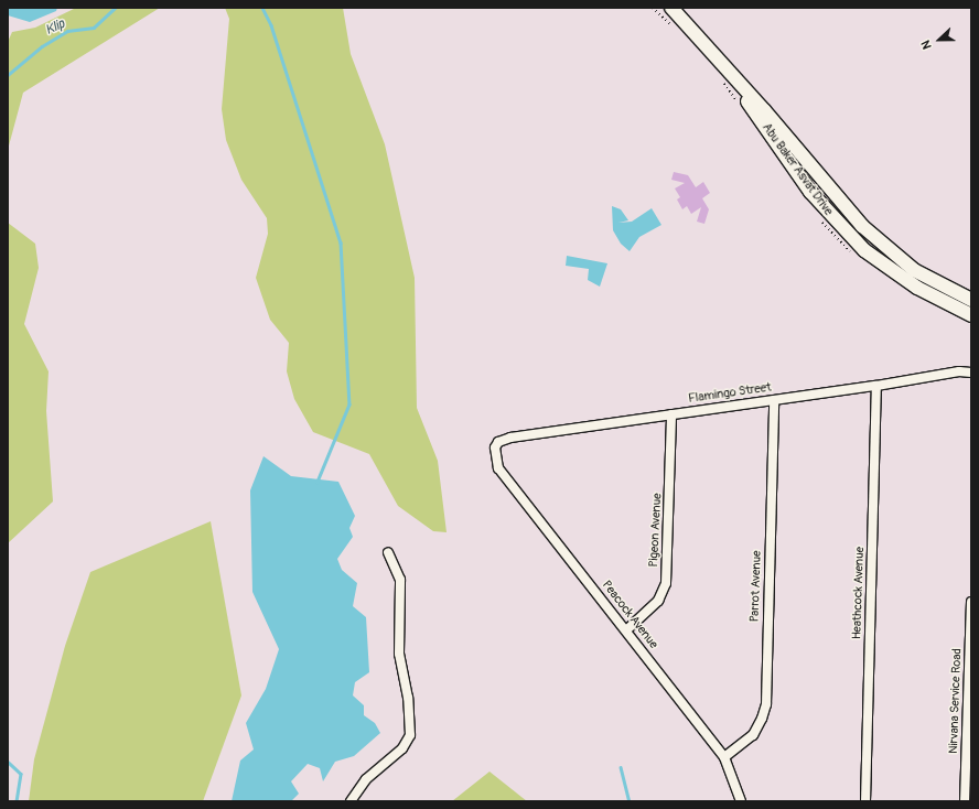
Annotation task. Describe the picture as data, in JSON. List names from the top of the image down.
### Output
{
  "streets": {
    "main road": ["Abu Baker Asvat Drive"],
    "street": [
      "Flamingo Street",
      "Pigeon Avenue",
      "Parrot Avenue",
      "Heathcock Avenue",
      "Peacock Avenue",
      "Nirvana Service Road"
    ]
  },
  "crossings": [
    ["Flamingo Street", "Pigeon Avenue"],
    ["Flamingo Street", "Parrot Avenue"],
    ["Flamingo Street", "Heathcock Avenue"],
    ["Flamingo Street", "Peacock Avenue"],
    ["Pigeon Avenue", "Peacock Avenue"],
    ["Parrot Avenue", "Peacock Avenue"]
  ],
  "water": ["Klip"],
  "north": "left"
}
